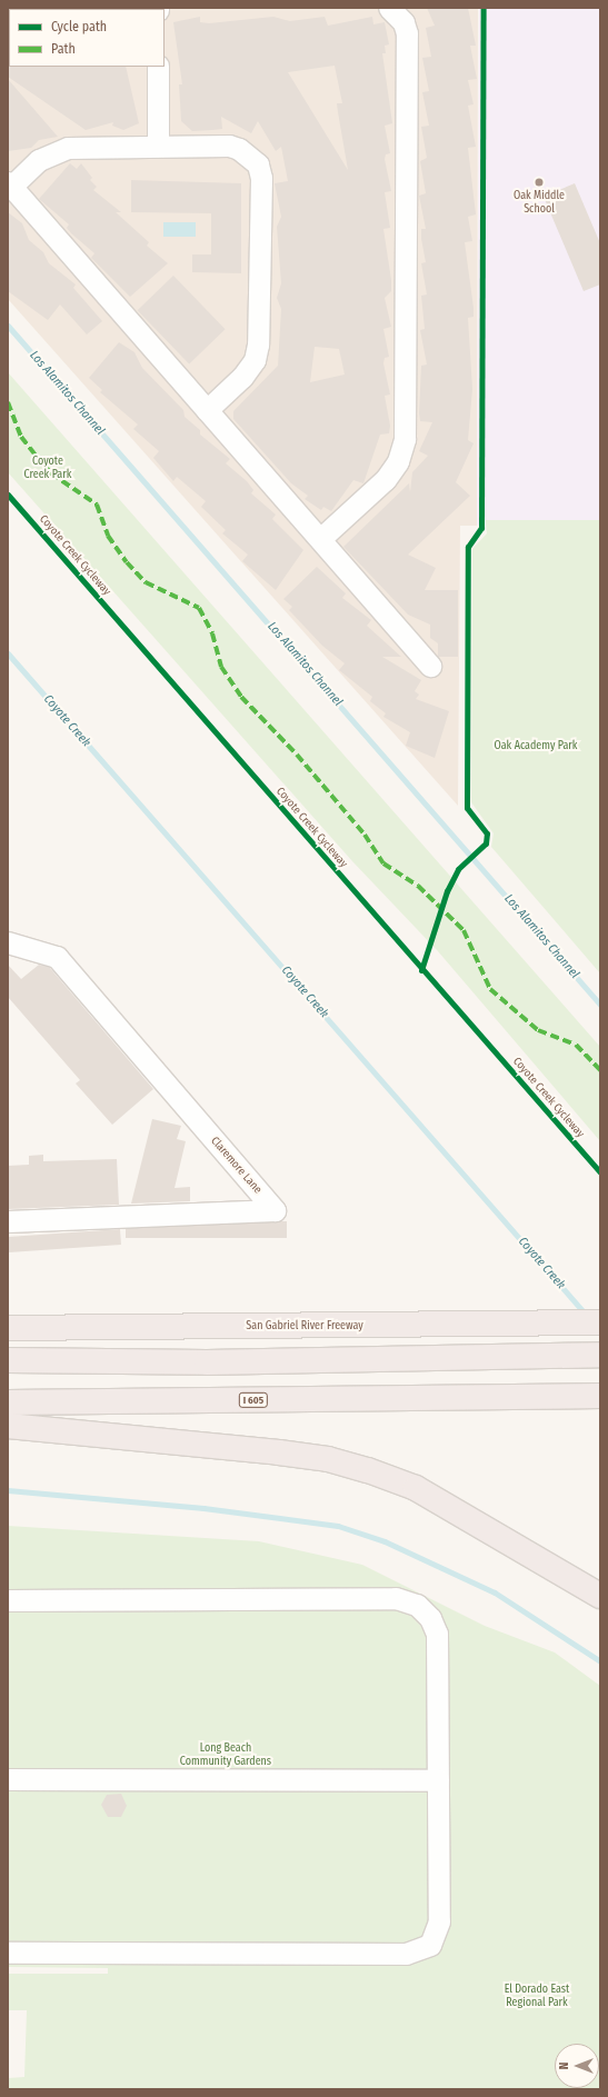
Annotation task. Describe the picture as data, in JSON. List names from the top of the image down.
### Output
{
  "streets": {
    "highway": ["San Gabriel River Freeway", "I 605"],
    "street": ["Claremore Lane"],
    "cycle path": ["Coyote Creek Cycleway"]
  },
  "water": ["Los Alamitos Channel", "Coyote Creek"],
  "parks": [
    "Coyote Creek Park",
    "Oak Academy Park",
    "Long Beach Community Gardens",
    "El Dorado East Regional Park"
  ],
  "places": ["Oak Middle School"],
  "legend": ["Cycle path", "Path"],
  "north": "left"
}
